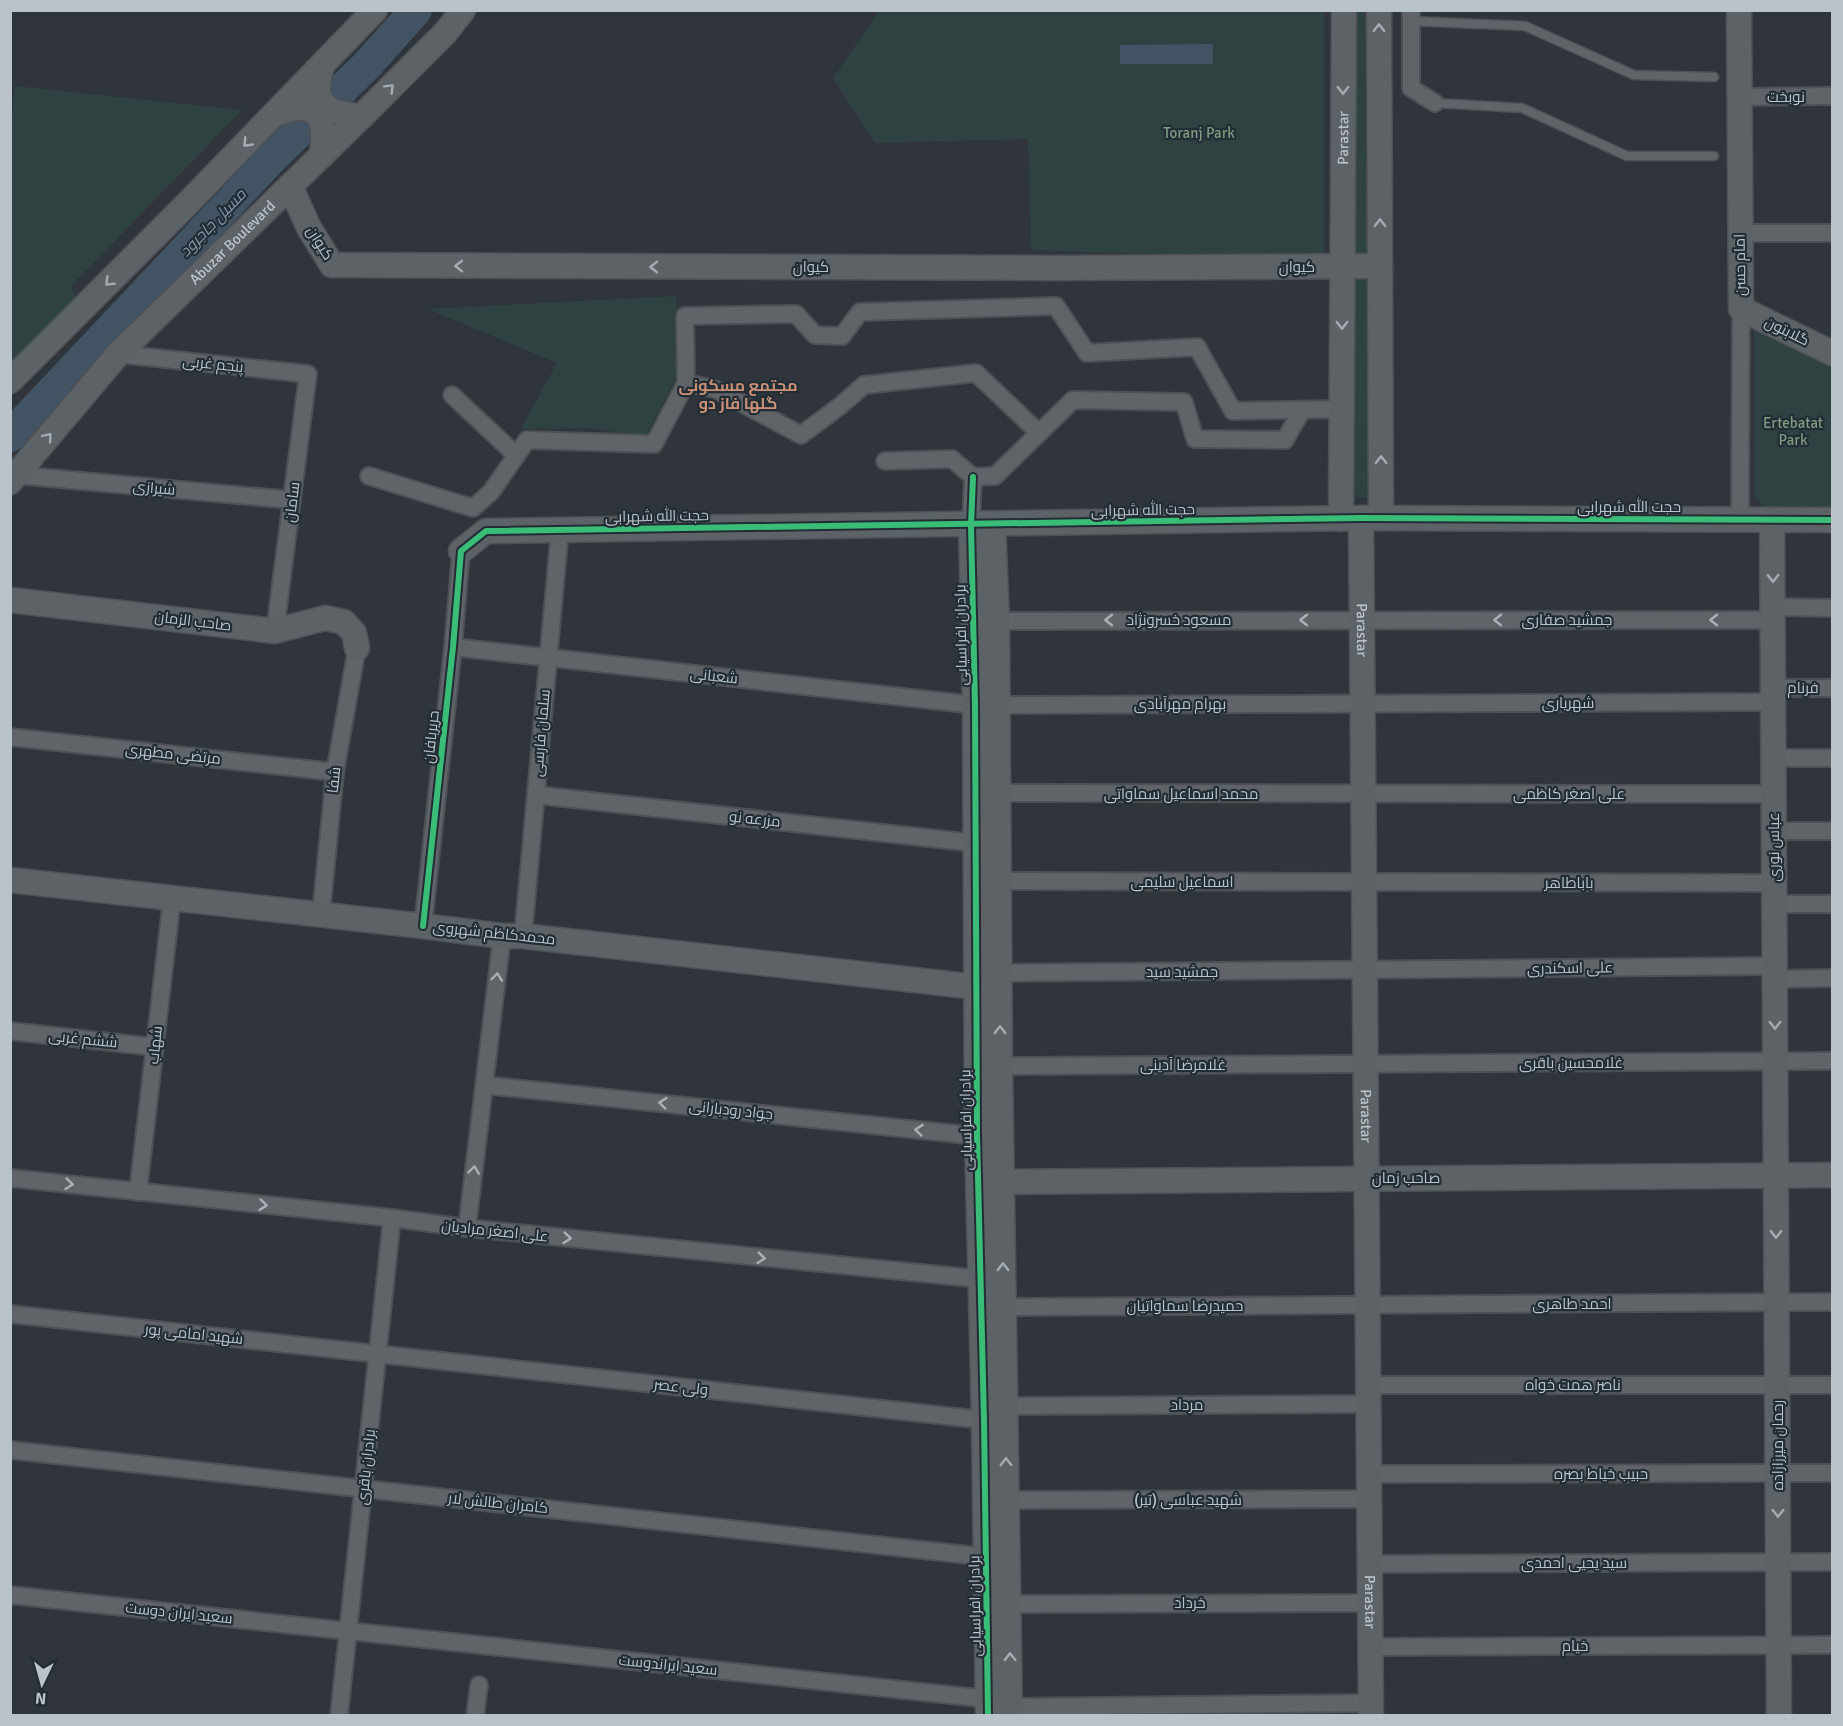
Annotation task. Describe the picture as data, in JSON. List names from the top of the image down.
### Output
{
  "streets": {
    "street": [
      "نوبخت",
      "Parastar",
      "Abuzar Boulevard",
      "کیوان",
      "امام حسن",
      "گلابتون",
      "پنجم غربی",
      "شیرازی",
      "سامان",
      "حجت الله شهرابی",
      "مسعود خسرونژاد",
      "جمشید صفاری",
      "صاحب الزمان",
      "برادران افراسیابی",
      "شعبانی",
      "فرنام",
      "شهریاری",
      "بهرام مهرآبادی",
      "سلمان فارسی",
      "حریربافان",
      "مرتضی مطهری",
      "شفا",
      "محمد اسماعیل سماواتی",
      "علی اصغر کاظمی",
      "مزرعه نو",
      "عباس نوری",
      "اسماعیل سلیمی",
      "باباطاهر",
      "محمدکاظم شهروی",
      "علی اسکندری",
      "جمشید سید",
      "ششم غربی",
      "شهاب",
      "غلامحسین باقری",
      "غلامرضا آدینی",
      "جواد رودبارانی",
      "صاحب زمان",
      "علی اصغر مرادیان",
      "احمد طاهری",
      "حمیدرضا سماواتیان",
      "شهید امامی پور",
      "ناصر همت خواه",
      "ولی عصر",
      "مرداد",
      "رحمان میرزازاده",
      "برادران باقری",
      "حبیب خیاط بصره",
      "شهید عباسی (تیر)",
      "کامران طالش لار",
      "سید یحیی احمدی",
      "خرداد",
      "سعید ایران دوست",
      "خیام",
      "سعید ایراندوست"
    ]
  },
  "crossings": [
    ["نوبخت", "امام حسن"],
    ["Parastar", "کیوان"],
    ["Parastar", "حجت الله شهرابی"],
    ["Parastar", "مسعود خسرونژاد"],
    ["Parastar", "جمشید صفاری"],
    ["Parastar", "شهریاری"],
    ["Parastar", "بهرام مهرآبادی"],
    ["Parastar", "محمد اسماعیل سماواتی"],
    ["Parastar", "علی اصغر کاظمی"],
    ["Parastar", "اسماعیل سلیمی"],
    ["Parastar", "باباطاهر"],
    ["Parastar", "علی اسکندری"],
    ["Parastar", "جمشید سید"],
    ["Parastar", "غلامحسین باقری"],
    ["Parastar", "غلامرضا آدینی"],
    ["Parastar", "صاحب زمان"],
    ["Parastar", "احمد طاهری"],
    ["Parastar", "حمیدرضا سماواتیان"],
    ["Parastar", "ناصر همت خواه"],
    ["Parastar", "مرداد"],
    ["Parastar", "حبیب خیاط بصره"],
    ["Parastar", "شهید عباسی (تیر)"],
    ["Parastar", "سید یحیی احمدی"],
    ["Parastar", "خرداد"],
    ["Parastar", "خیام"],
    ["Parastar", "سعید ایراندوست"],
    ["Abuzar Boulevard", "کیوان"],
    ["Abuzar Boulevard", "پنجم غربی"],
    ["Abuzar Boulevard", "شیرازی"],
    ["امام حسن", "گلابتون"],
    ["امام حسن", "حجت الله شهرابی"],
    ["پنجم غربی", "سامان"],
    ["شیرازی", "سامان"],
    ["سامان", "صاحب الزمان"],
    ["حجت الله شهرابی", "برادران افراسیابی"],
    ["حجت الله شهرابی", "سلمان فارسی"],
    ["حجت الله شهرابی", "حریربافان"],
    ["حجت الله شهرابی", "عباس نوری"],
    ["مسعود خسرونژاد", "جمشید صفاری"],
    ["مسعود خسرونژاد", "برادران افراسیابی"],
    ["جمشید صفاری", "عباس نوری"],
    ["صاحب الزمان", "شفا"],
    ["برادران افراسیابی", "شعبانی"],
    ["برادران افراسیابی", "بهرام مهرآبادی"],
    ["برادران افراسیابی", "محمد اسماعیل سماواتی"],
    ["برادران افراسیابی", "مزرعه نو"],
    ["برادران افراسیابی", "اسماعیل سلیمی"],
    ["برادران افراسیابی", "محمدکاظم شهروی"],
    ["برادران افراسیابی", "جمشید سید"],
    ["برادران افراسیابی", "غلامرضا آدینی"],
    ["برادران افراسیابی", "جواد رودبارانی"],
    ["برادران افراسیابی", "صاحب زمان"],
    ["برادران افراسیابی", "علی اصغر مرادیان"],
    ["برادران افراسیابی", "حمیدرضا سماواتیان"],
    ["برادران افراسیابی", "ولی عصر"],
    ["برادران افراسیابی", "مرداد"],
    ["برادران افراسیابی", "شهید عباسی (تیر)"],
    ["برادران افراسیابی", "کامران طالش لار"],
    ["برادران افراسیابی", "خرداد"],
    ["برادران افراسیابی", "سعید ایراندوست"],
    ["شعبانی", "بهرام مهرآبادی"],
    ["شعبانی", "سلمان فارسی"],
    ["شعبانی", "حریربافان"],
    ["فرنام", "شهریاری"],
    ["فرنام", "عباس نوری"],
    ["شهریاری", "بهرام مهرآبادی"],
    ["شهریاری", "عباس نوری"],
    ["سلمان فارسی", "مزرعه نو"],
    ["سلمان فارسی", "محمدکاظم شهروی"],
    ["حریربافان", "محمدکاظم شهروی"],
    ["مرتضی مطهری", "شفا"],
    ["شفا", "محمدکاظم شهروی"],
    ["محمد اسماعیل سماواتی", "علی اصغر کاظمی"],
    ["علی اصغر کاظمی", "عباس نوری"],
    ["عباس نوری", "باباطاهر"],
    ["عباس نوری", "علی اسکندری"],
    ["عباس نوری", "غلامحسین باقری"],
    ["عباس نوری", "صاحب زمان"],
    ["عباس نوری", "رحمان میرزازاده"],
    ["اسماعیل سلیمی", "باباطاهر"],
    ["محمدکاظم شهروی", "شهاب"],
    ["علی اسکندری", "جمشید سید"],
    ["ششم غربی", "شهاب"],
    ["شهاب", "علی اصغر مرادیان"],
    ["غلامحسین باقری", "غلامرضا آدینی"],
    ["صاحب زمان", "رحمان میرزازاده"],
    ["علی اصغر مرادیان", "برادران باقری"],
    ["احمد طاهری", "حمیدرضا سماواتیان"],
    ["احمد طاهری", "رحمان میرزازاده"],
    ["شهید امامی پور", "ولی عصر"],
    ["شهید امامی پور", "برادران باقری"],
    ["ناصر همت خواه", "مرداد"],
    ["ناصر همت خواه", "رحمان میرزازاده"],
    ["ولی عصر", "برادران باقری"],
    ["رحمان میرزازاده", "حبیب خیاط بصره"],
    ["رحمان میرزازاده", "سید یحیی احمدی"],
    ["رحمان میرزازاده", "خیام"],
    ["برادران باقری", "کامران طالش لار"],
    ["برادران باقری", "سعید ایران دوست"],
    ["برادران باقری", "سعید ایراندوست"],
    ["سعید ایران دوست", "سعید ایراندوست"]
  ],
  "one_way": [
    "کیوان",
    "مسعود خسرونژاد",
    "جمشید صفاری",
    "جواد رودبارانی",
    "علی اصغر مرادیان",
    "رحمان میرزازاده"
  ],
  "districts": ["مجتمع مسکونی گلها فاز دو"],
  "water": ["مسیل جاجرود"],
  "parks": ["Toranj Park", "Ertebatat Park"],
  "north": "bottom"
}
